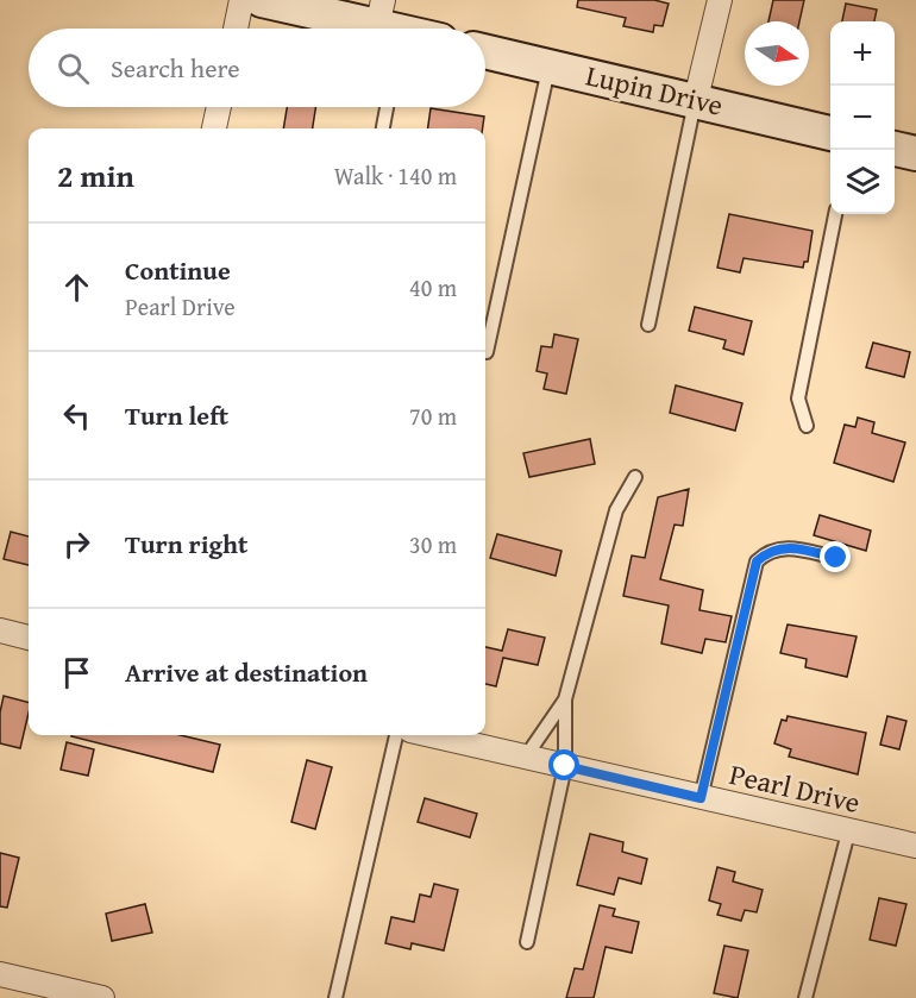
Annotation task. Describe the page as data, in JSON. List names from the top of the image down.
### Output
{
  "streets": {
    "street": ["Lupin Drive", "Pearl Drive"]
  },
  "north": "right",
  "page": {
    "map_buttons": ["+", "−"],
    "search": "Search here",
    "heading": ["2 min", "Walk · 140 m"],
    "list": [
      ["Continue", "Pearl Drive", "40 m"],
      ["Turn left", "70 m"],
      ["Turn right", "30 m"],
      "Arrive at destination"
    ]
  }
}
